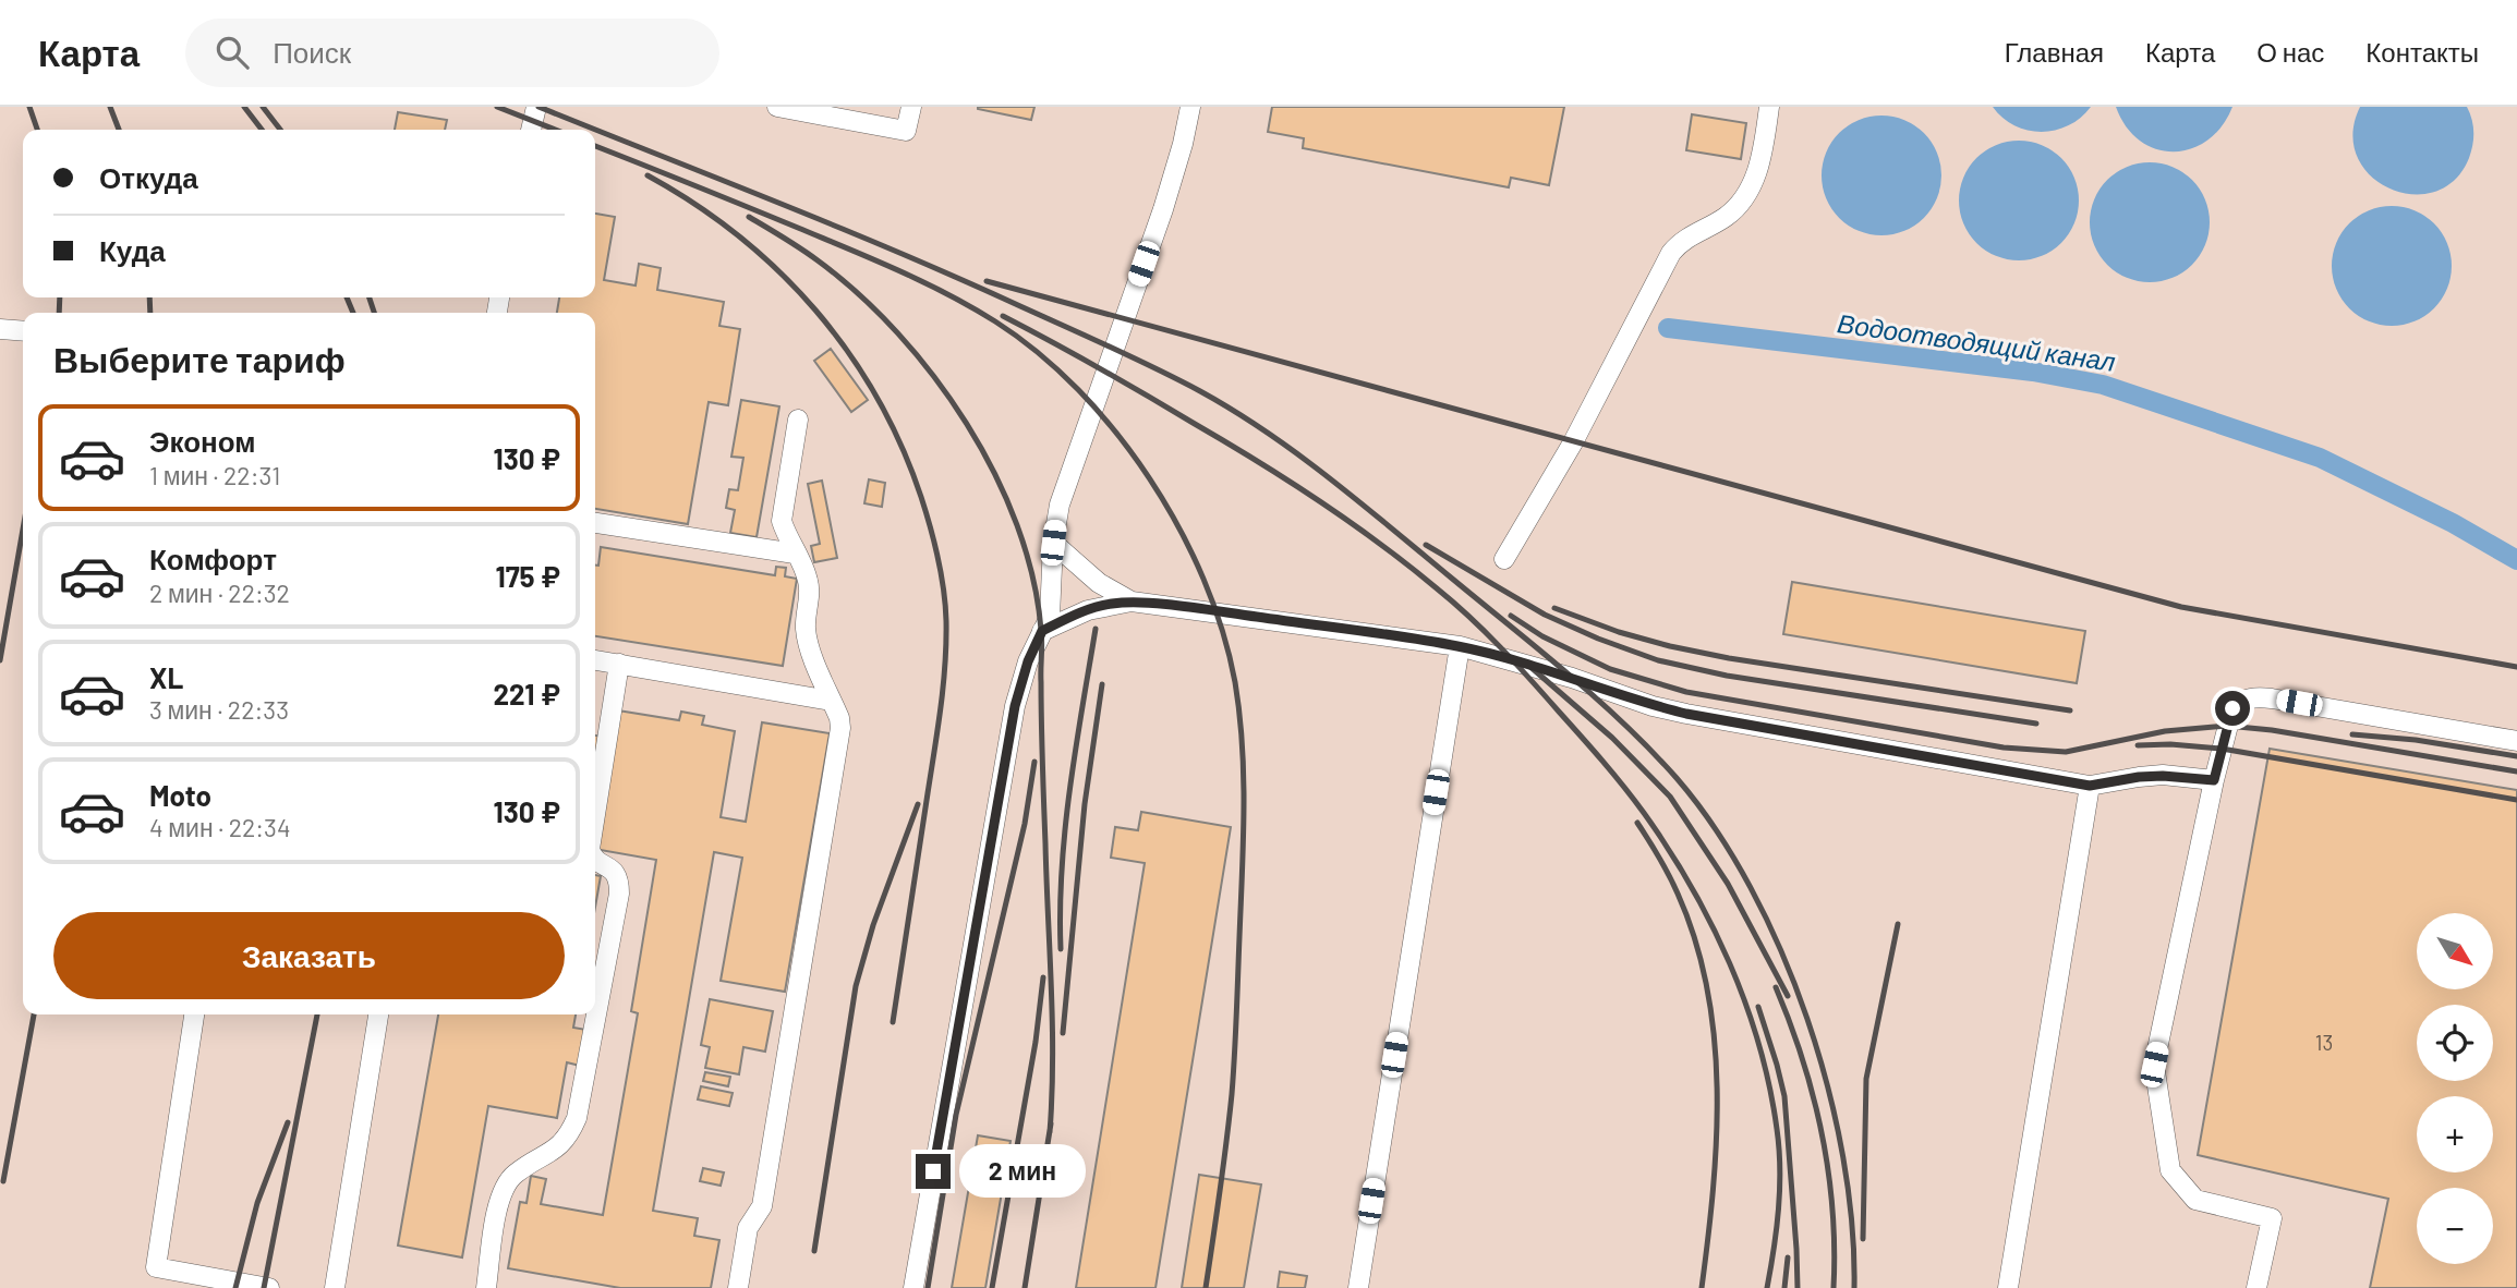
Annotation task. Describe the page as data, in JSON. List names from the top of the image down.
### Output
{
  "water": ["Водоотводящий канал"],
  "house_numbers": ["13"],
  "north": "bottom right",
  "page": {
    "header": "Карта",
    "search": "Поиск",
    "nav": [
      "Главная",
      "Карта",
      "О нас",
      "Контакты"
    ],
    "banner": ["Откуда", "Куда"],
    "heading": "Выберите тариф",
    "list": [
      {
        "name": "Эконом",
        "note": "1 мин · 22:31",
        "value": "130 ₽"
      },
      {
        "name": "Комфорт",
        "note": "2 мин · 22:32",
        "value": "175 ₽"
      },
      {
        "name": "XL",
        "note": "3 мин · 22:33",
        "value": "221 ₽"
      },
      {
        "name": "Moto",
        "note": "4 мин · 22:34",
        "value": "130 ₽"
      }
    ],
    "buttons": "Заказать",
    "map_buttons": ["+", "−"],
    "bubble": "2 мин"
  }
}
